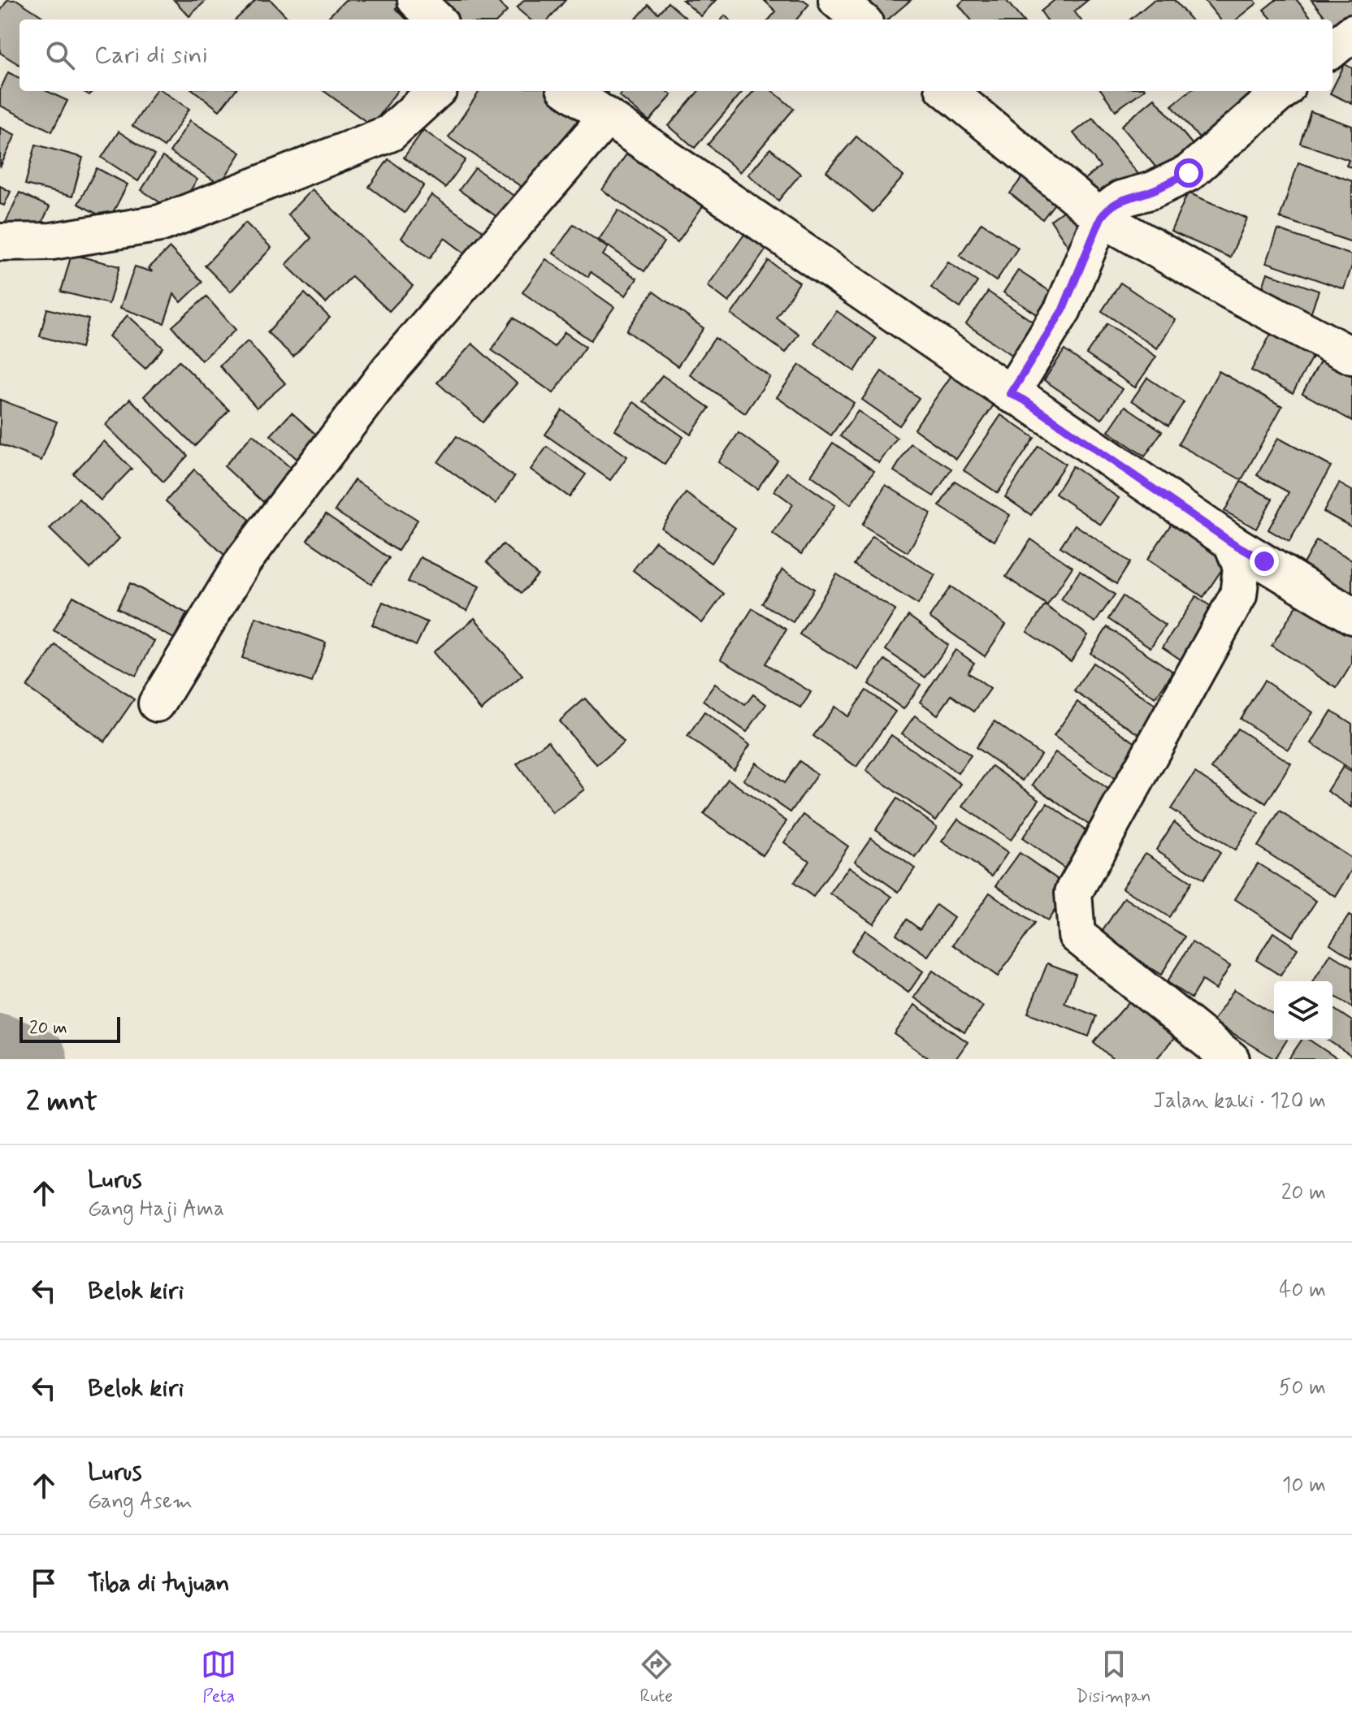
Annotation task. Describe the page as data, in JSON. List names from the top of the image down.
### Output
{
  "scale_bar": "20 m",
  "page": {
    "search": "Cari di sini",
    "scale": "20 m",
    "heading": ["2 mnt", "Jalan kaki · 120 m"],
    "list": [
      ["Lurus", "Gang Haji Ama", "20 m"],
      ["Belok kiri", "40 m"],
      ["Belok kiri", "50 m"],
      ["Lurus", "Gang Asem", "10 m"],
      "Tiba di tujuan"
    ],
    "nav": ["Peta", "Rute", "Disimpan"]
  }
}
